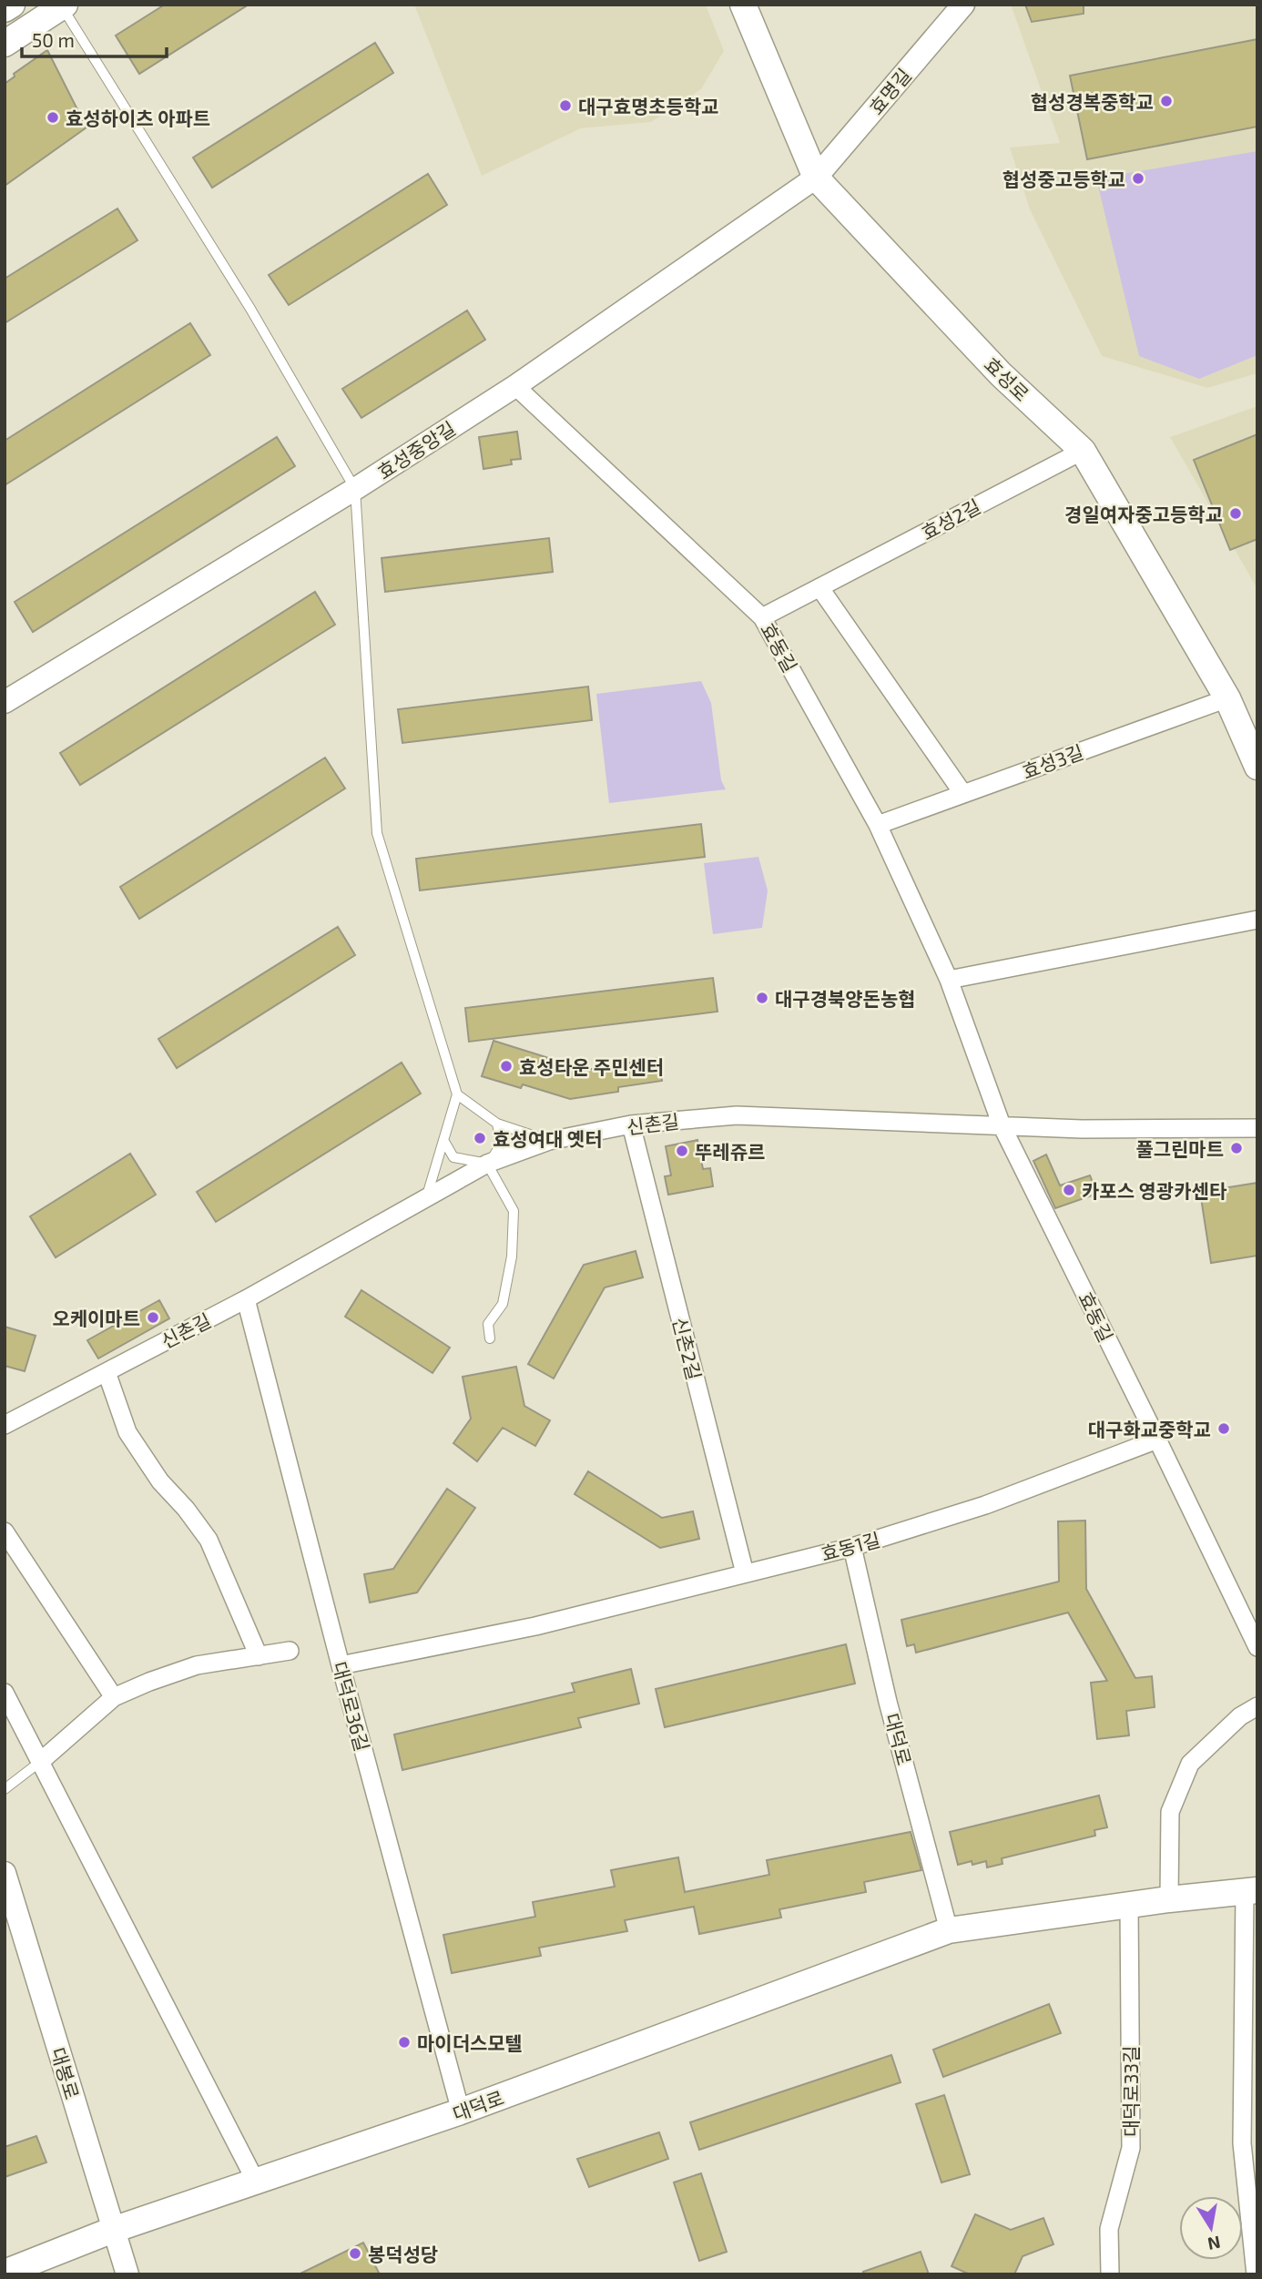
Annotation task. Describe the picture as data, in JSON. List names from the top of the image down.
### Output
{
  "streets": {
    "main road": ["효성로", "대덕로"],
    "street": [
      "효명길",
      "효성중앙길",
      "효성2길",
      "효동길",
      "효성3길",
      "신촌길",
      "신촌2길",
      "효동1길",
      "대덕로36길",
      "대봉로",
      "대덕로33길"
    ]
  },
  "crossings": [
    ["효명길", "효성로"],
    ["효명길", "효성중앙길"],
    ["효성로", "효성중앙길"],
    ["효성로", "효성2길"],
    ["효성로", "효성3길"],
    ["효성중앙길", "효동길"],
    ["효성2길", "효동길"],
    ["효동길", "효성3길"],
    ["효동길", "신촌길"],
    ["효동길", "효동1길"],
    ["신촌길", "신촌2길"],
    ["신촌길", "대덕로36길"],
    ["신촌2길", "효동1길"],
    ["효동1길", "대덕로36길"],
    ["효동1길", "대덕로"],
    ["대덕로36길", "대덕로"],
    ["대덕로", "대봉로"],
    ["대덕로", "대덕로33길"]
  ],
  "places": [
    "협성경복중학교",
    "대구효명초등학교",
    "효성하이츠 아파트",
    "협성중고등학교",
    "경일여자중고등학교",
    "대구경북양돈농협",
    "효성타운 주민센터",
    "효성여대 옛터",
    "풀그린마트",
    "뚜레쥬르",
    "카포스 영광카센타",
    "오케이마트",
    "대구화교중학교",
    "마이더스모텔",
    "봉덕성당"
  ],
  "scale_bar": "50 m",
  "north": "bottom"
}
